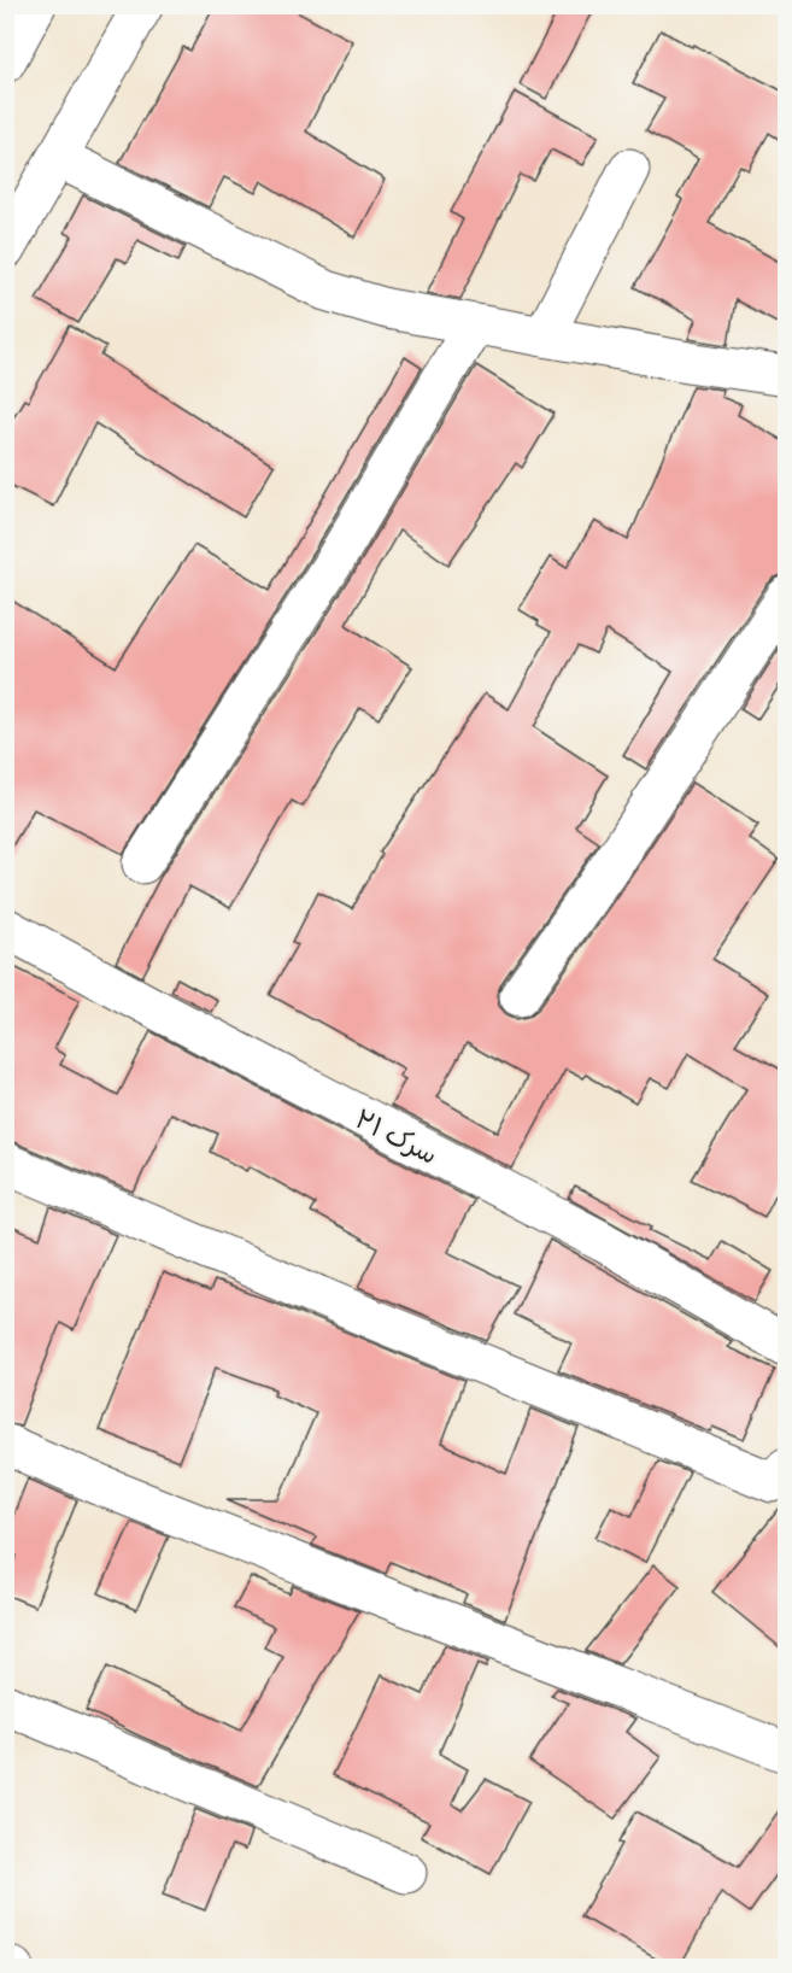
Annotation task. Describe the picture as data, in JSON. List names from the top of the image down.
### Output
{
  "streets": {
    "main road": ["سرک ۲۱"]
  }
}
